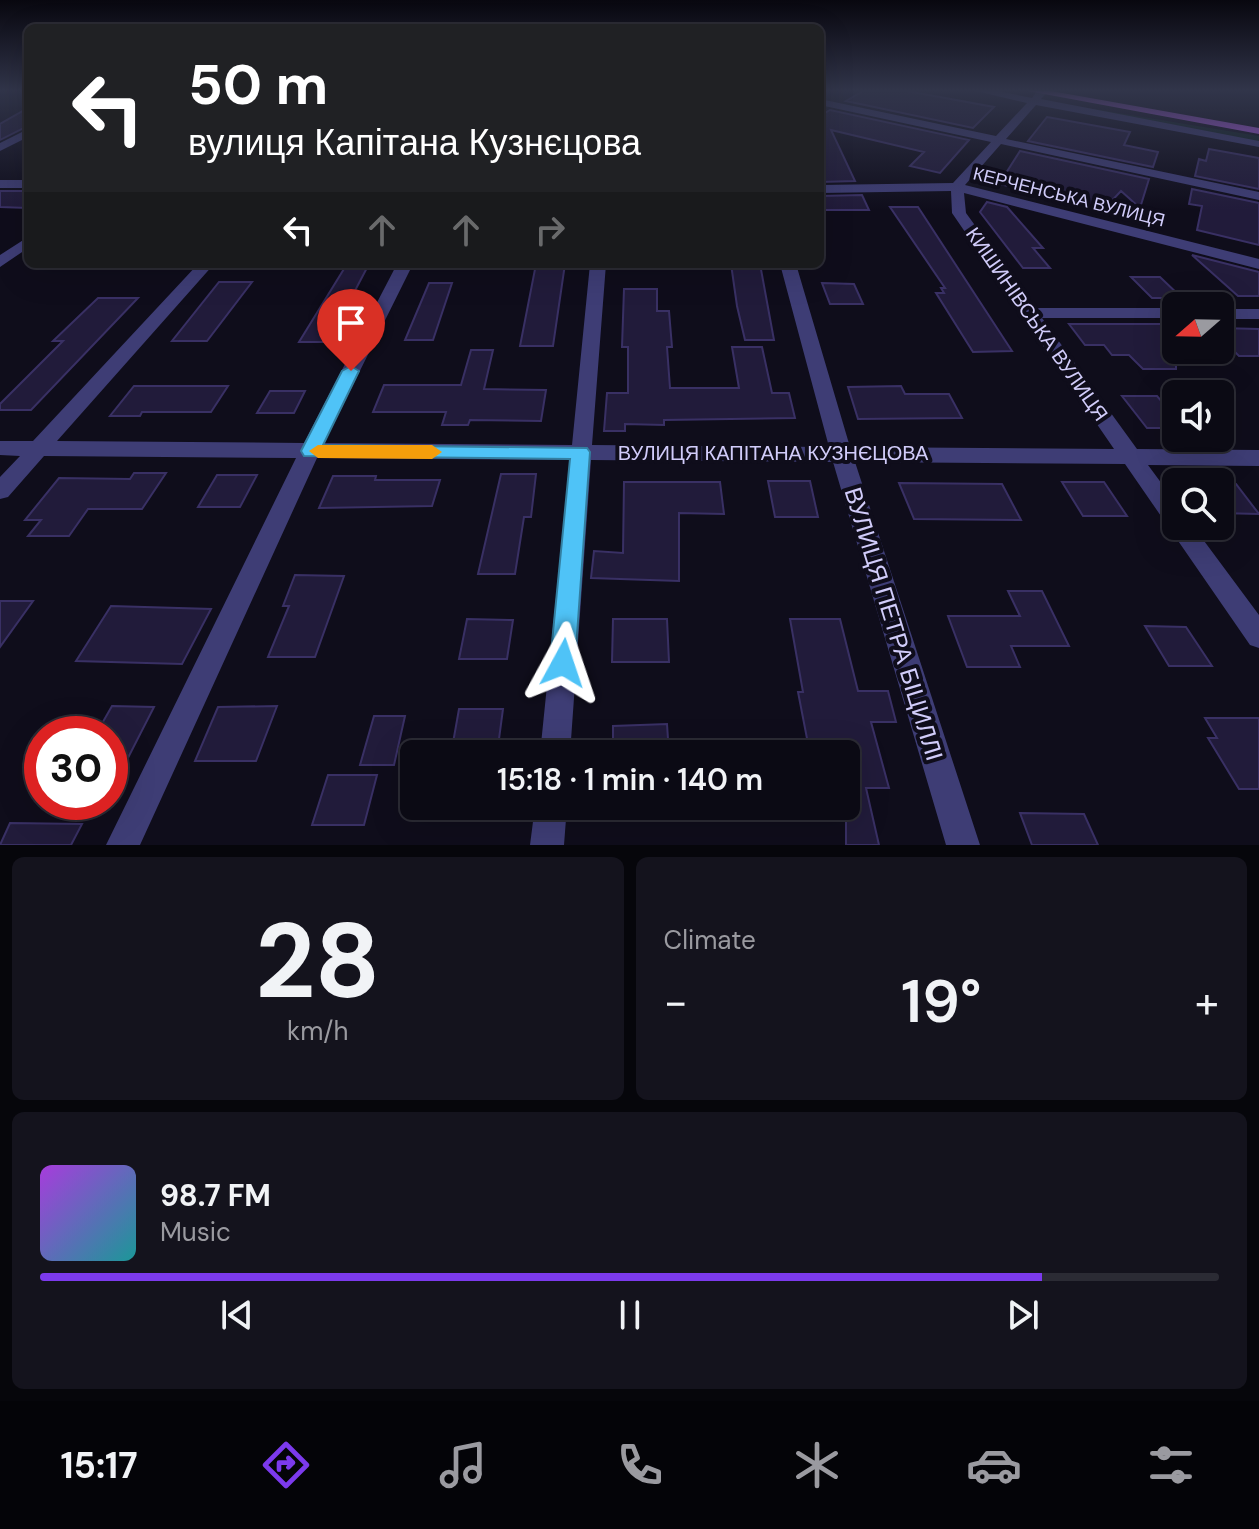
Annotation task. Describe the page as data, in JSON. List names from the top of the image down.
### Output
{
  "streets": {
    "street": [
      "КЕРЧЕНСЬКА ВУЛИЦЯ",
      "КИШИНІВСЬКА ВУЛИЦЯ",
      "ВУЛИЦЯ КАПІТАНА КУЗНЄЦОВА",
      "ВУЛИЦЯ ПЕТРА БІЦИЛЛІ"
    ]
  },
  "crossings": [
    ["КЕРЧЕНСЬКА ВУЛИЦЯ", "КИШИНІВСЬКА ВУЛИЦЯ"],
    ["КИШИНІВСЬКА ВУЛИЦЯ", "ВУЛИЦЯ КАПІТАНА КУЗНЄЦОВА"],
    ["ВУЛИЦЯ КАПІТАНА КУЗНЄЦОВА", "ВУЛИЦЯ ПЕТРА БІЦИЛЛІ"]
  ],
  "north": "left",
  "page": {
    "turn": ["50 m", "вулиця Капітана Кузнєцова"],
    "limit": "30",
    "trip": "15:18 · 1 min · 140 m",
    "tile": [
      ["28", "km/h"],
      "Climate"
    ],
    "heat": ["−", "19°", "+"],
    "song": ["98.7 FM", "Music"],
    "tabs": "15:17"
  }
}
